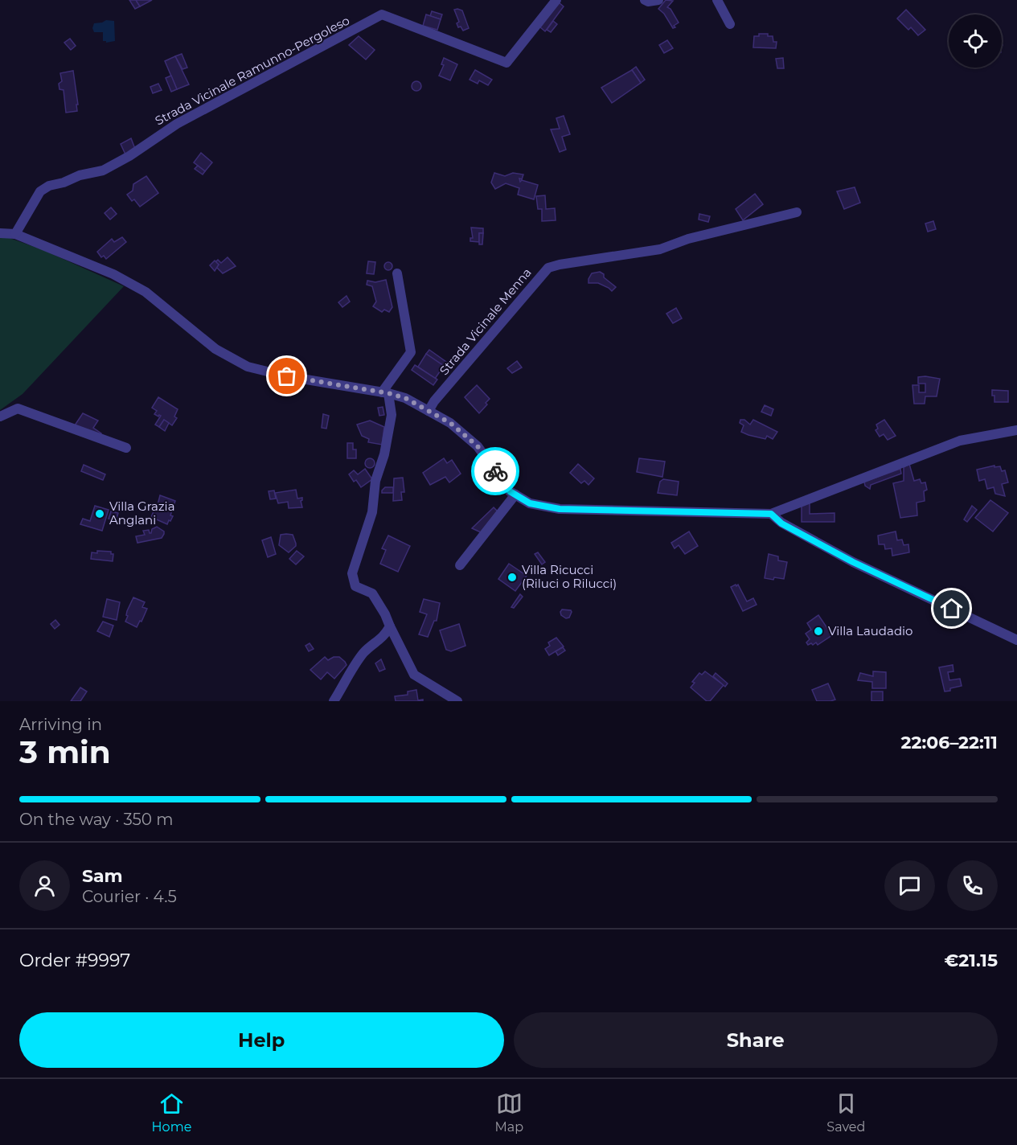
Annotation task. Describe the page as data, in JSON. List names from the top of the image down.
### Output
{
  "streets": {
    "street": ["Strada Vicinale Ramunno-Pergoleso", "Strada Vicinale Menna"]
  },
  "places": ["Villa Grazia Anglani", "Villa Ricucci (Riluci o Rilucci)", "Villa Laudadio"],
  "page": {
    "heading": ["3 min", "Arriving in", "22:06–22:11"],
    "panel": [
      "Sam",
      "Courier · 4.5",
      "Order #9997",
      "€21.15"
    ],
    "bar": "On the way · 350 m",
    "buttons": ["Help", "Share"],
    "tabs": ["Home", "Map", "Saved"]
  }
}
